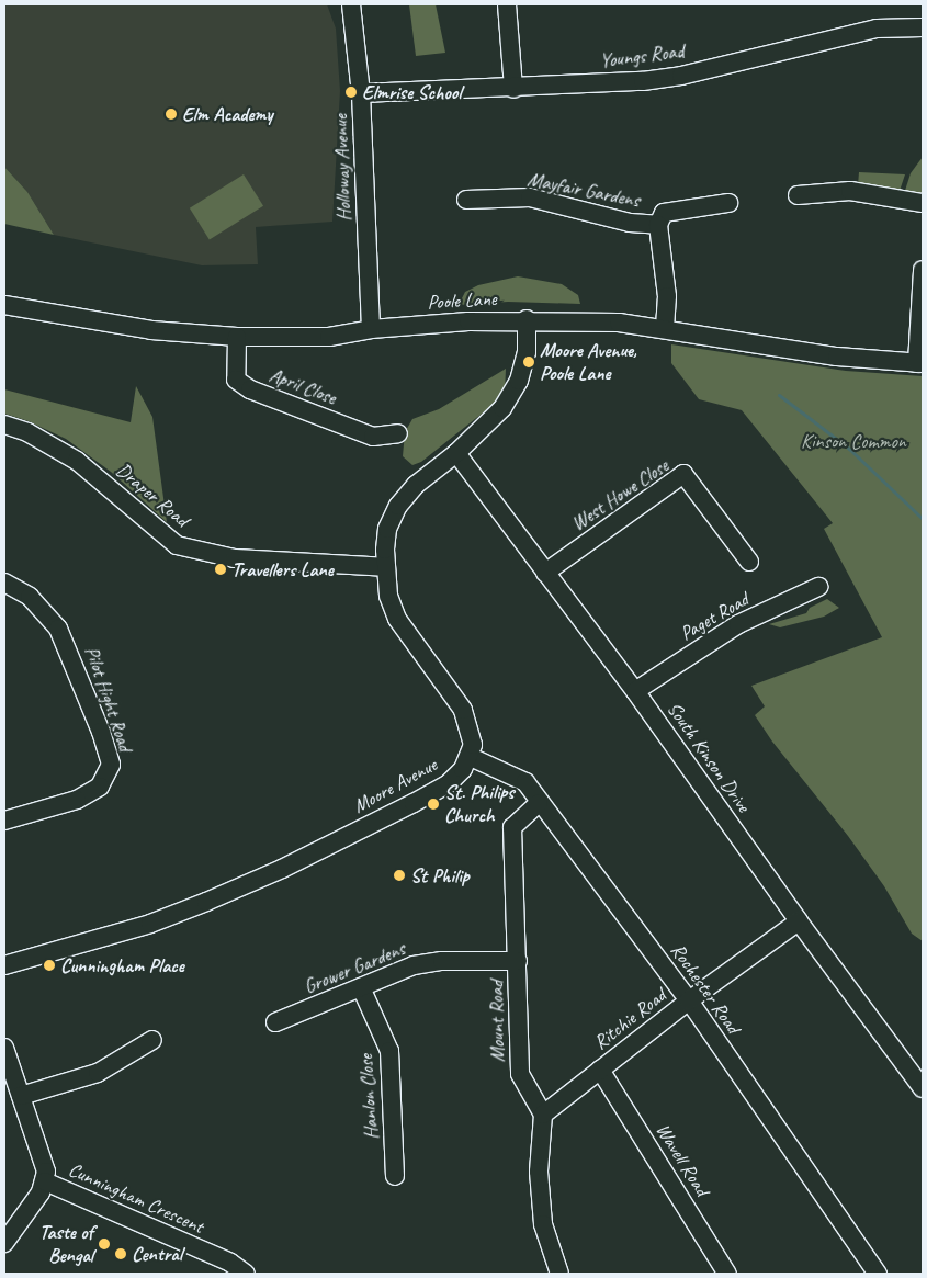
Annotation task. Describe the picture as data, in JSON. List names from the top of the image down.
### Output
{
  "streets": {
    "street": [
      "Youngs Road",
      "Holloway Avenue",
      "Mayfair Gardens",
      "Poole Lane",
      "April Close",
      "Draper Road",
      "West Howe Close",
      "Paget Road",
      "Pilot Hight Road",
      "South Kinson Drive",
      "Moore Avenue",
      "Grower Gardens",
      "Rochester Road",
      "Ritchie Road",
      "Mount Road",
      "Hanlon Close",
      "Wavell Road",
      "Cunningham Crescent"
    ]
  },
  "crossings": [
    ["Youngs Road", "Holloway Avenue"],
    ["Holloway Avenue", "Poole Lane"],
    ["Mayfair Gardens", "Poole Lane"],
    ["Poole Lane", "April Close"],
    ["West Howe Close", "South Kinson Drive"],
    ["Paget Road", "South Kinson Drive"],
    ["South Kinson Drive", "Ritchie Road"],
    ["Moore Avenue", "Rochester Road"],
    ["Grower Gardens", "Mount Road"],
    ["Grower Gardens", "Hanlon Close"],
    ["Rochester Road", "Ritchie Road"],
    ["Rochester Road", "Mount Road"],
    ["Ritchie Road", "Mount Road"],
    ["Ritchie Road", "Wavell Road"]
  ],
  "parks": ["Kinson Common"],
  "places": [
    "Elmrise School",
    "Elm Academy",
    "Moore Avenue, Poole Lane",
    "Travellers Lane",
    "St. Philips Church",
    "St Philip",
    "Cunningham Place",
    "Taste of Bengal",
    "Central"
  ]
}
